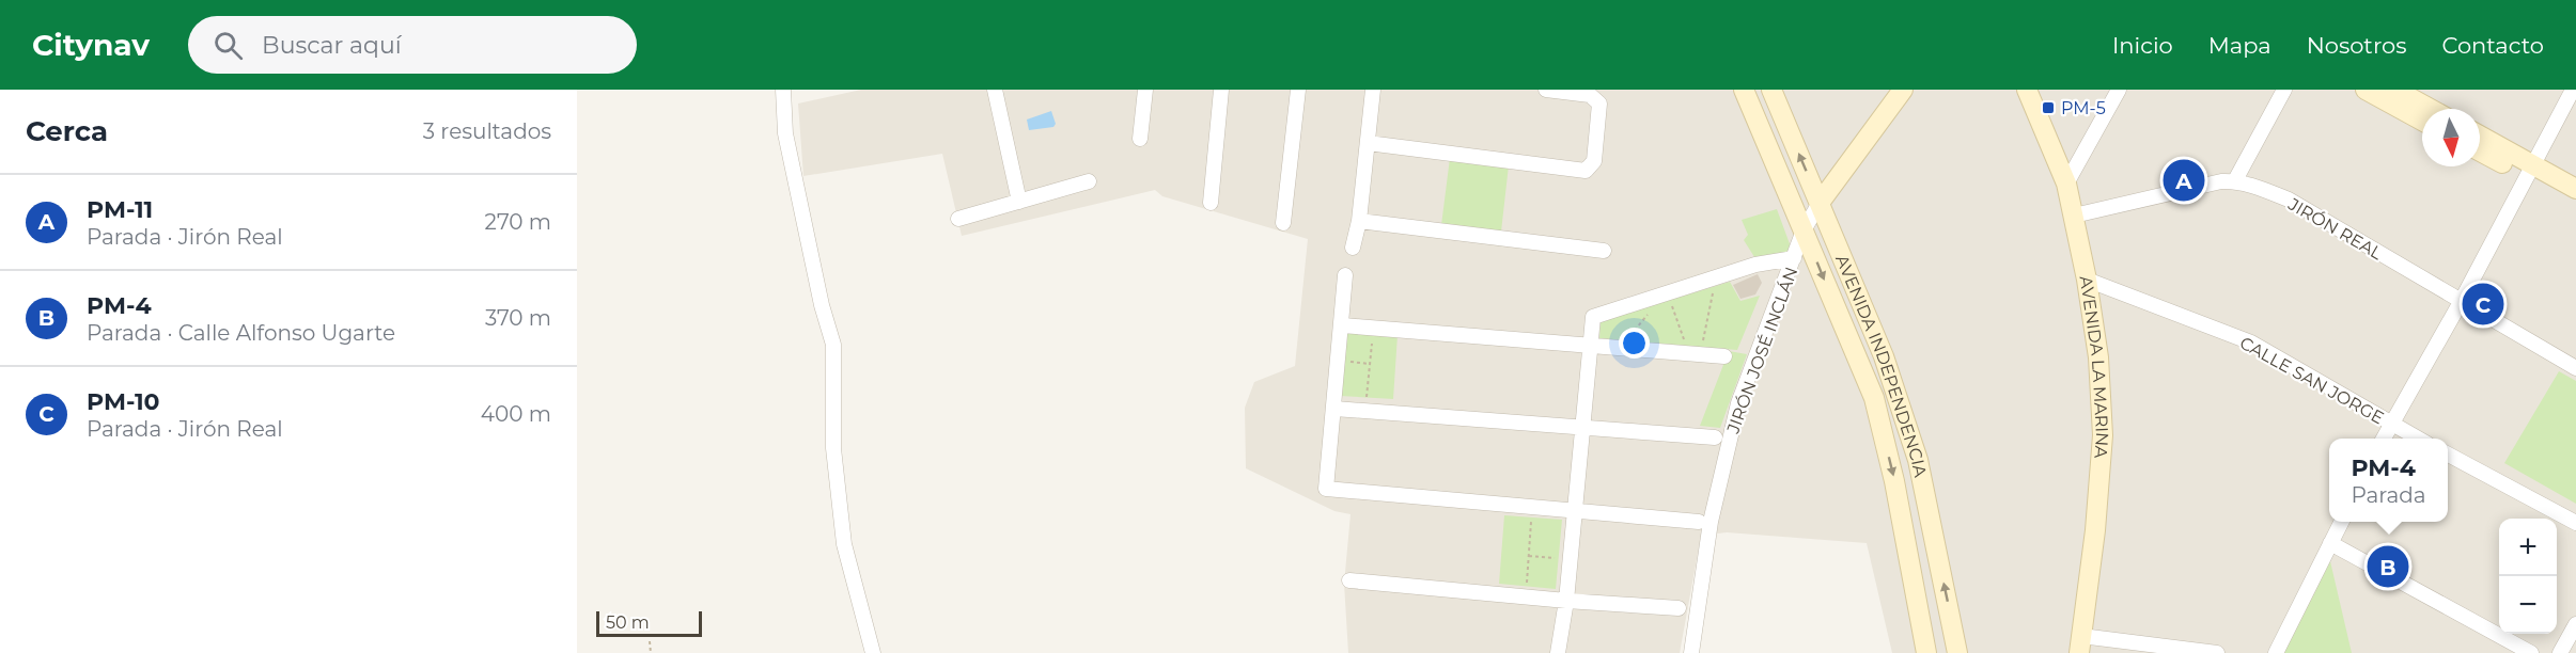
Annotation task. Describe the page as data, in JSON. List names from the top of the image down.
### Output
{
  "streets": {
    "main road": ["AVENIDA INDEPENDENCIA", "AVENIDA LA MARINA"],
    "street": ["JIRÓN REAL", "JIRÓN JOSÉ INCLÁN", "CALLE SAN JORGE"]
  },
  "crossings": [
    ["JIRÓN REAL", "AVENIDA LA MARINA"],
    ["JIRÓN JOSÉ INCLÁN", "AVENIDA INDEPENDENCIA"],
    ["AVENIDA LA MARINA", "CALLE SAN JORGE"]
  ],
  "places": {
    "transit": ["PM-5"]
  },
  "scale_bar": "50 m",
  "north": "bottom",
  "page": {
    "header": "Citynav",
    "search": "Buscar aquí",
    "nav": [
      "Inicio",
      "Mapa",
      "Nosotros",
      "Contacto"
    ],
    "heading": ["Cerca", "3 resultados"],
    "pins": ["A", "C", "B"],
    "list": [
      {
        "mark": "A",
        "name": "PM-11",
        "note": "Parada · Jirón Real",
        "value": "270 m"
      },
      {
        "mark": "B",
        "name": "PM-4",
        "note": "Parada · Calle Alfonso Ugarte",
        "value": "370 m"
      },
      {
        "mark": "C",
        "name": "PM-10",
        "note": "Parada · Jirón Real",
        "value": "400 m"
      }
    ],
    "popup": ["PM-4", "Parada"],
    "map_buttons": ["+", "−"],
    "scale": "50 m"
  }
}
